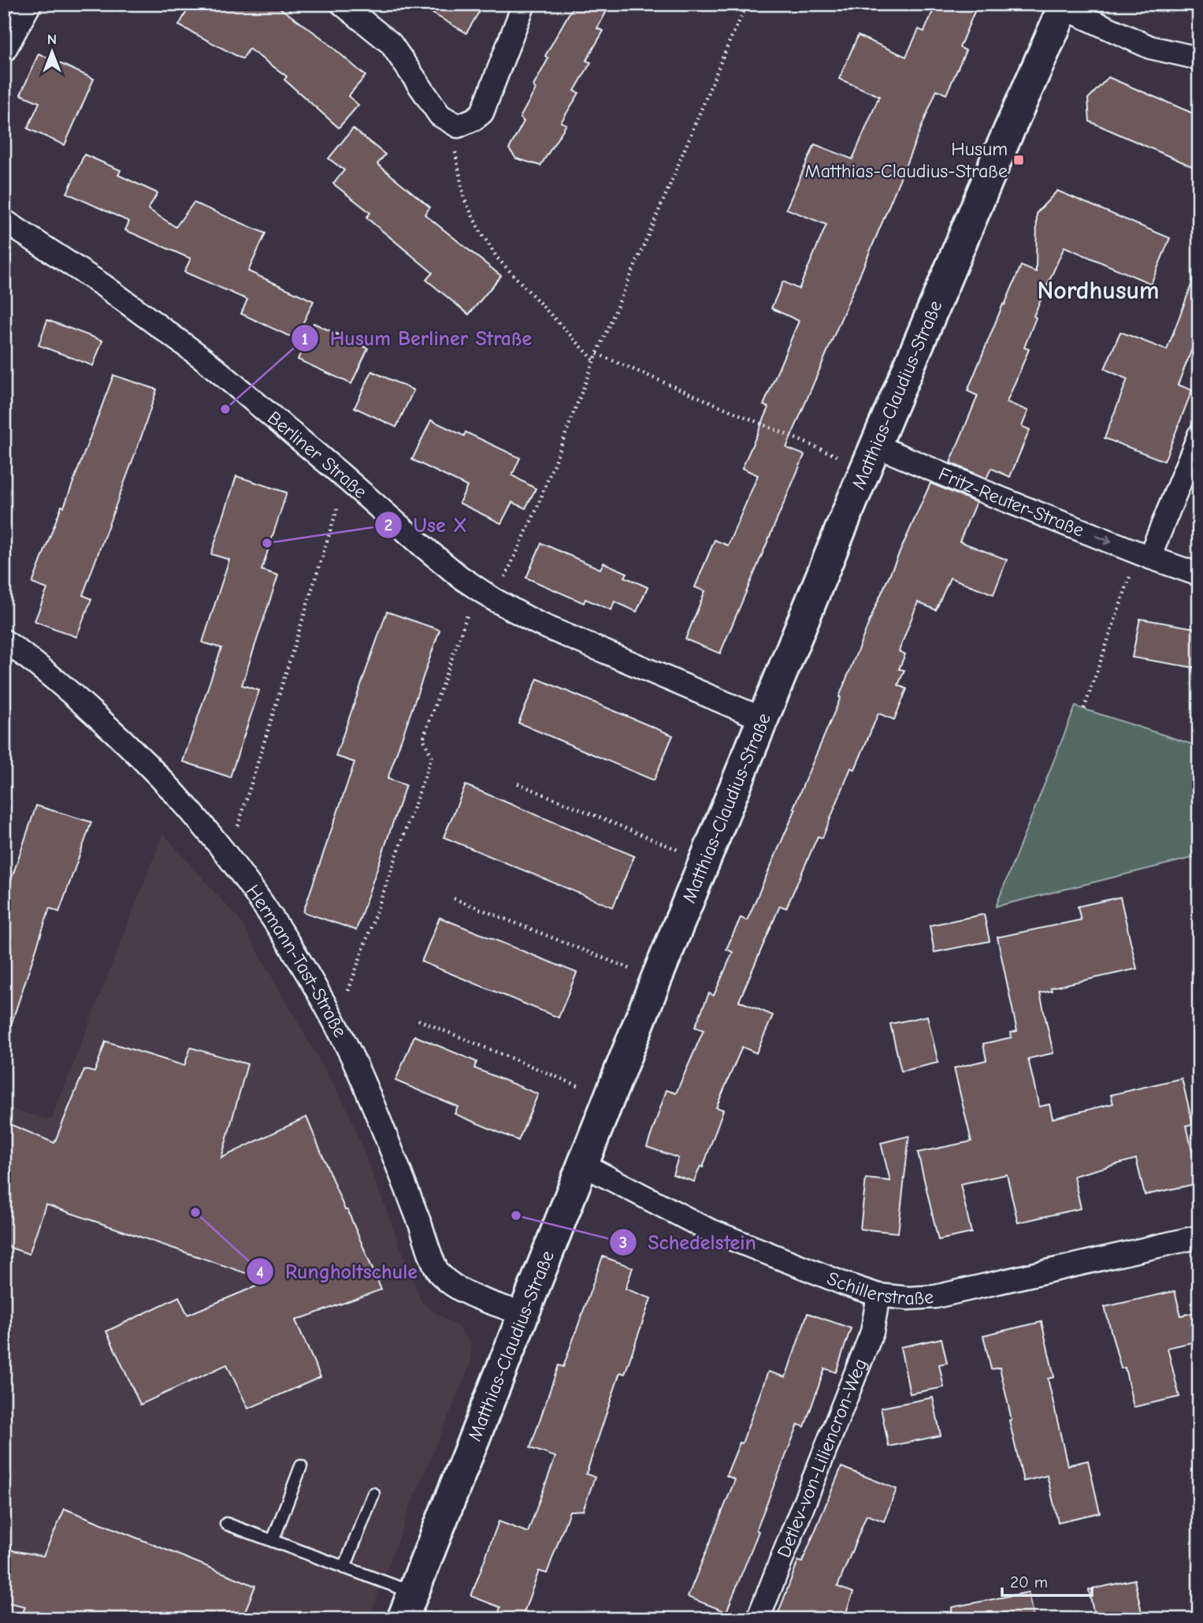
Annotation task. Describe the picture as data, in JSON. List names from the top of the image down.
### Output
{
  "streets": {
    "street": [
      "Matthias-Claudius-Straße",
      "Berliner Straße",
      "Fritz-Reuter-Straße",
      "Hermann-Tast-Straße",
      "Schillerstraße",
      "Detlev-von-Liliencron-Weg"
    ]
  },
  "crossings": [
    ["Matthias-Claudius-Straße", "Berliner Straße"],
    ["Matthias-Claudius-Straße", "Fritz-Reuter-Straße"],
    ["Matthias-Claudius-Straße", "Hermann-Tast-Straße"],
    ["Matthias-Claudius-Straße", "Schillerstraße"],
    ["Schillerstraße", "Detlev-von-Liliencron-Weg"]
  ],
  "one_way": ["Fritz-Reuter-Straße"],
  "districts": ["Nordhusum"],
  "places": {
    "transit": ["Husum Matthias-Claudius-Straße"],
    "other": [
      "Husum Berliner Straße",
      "Use X",
      "Rungholtschule",
      "Schedelstein"
    ]
  },
  "scale_bar": "20 m",
  "north": "top"
}
